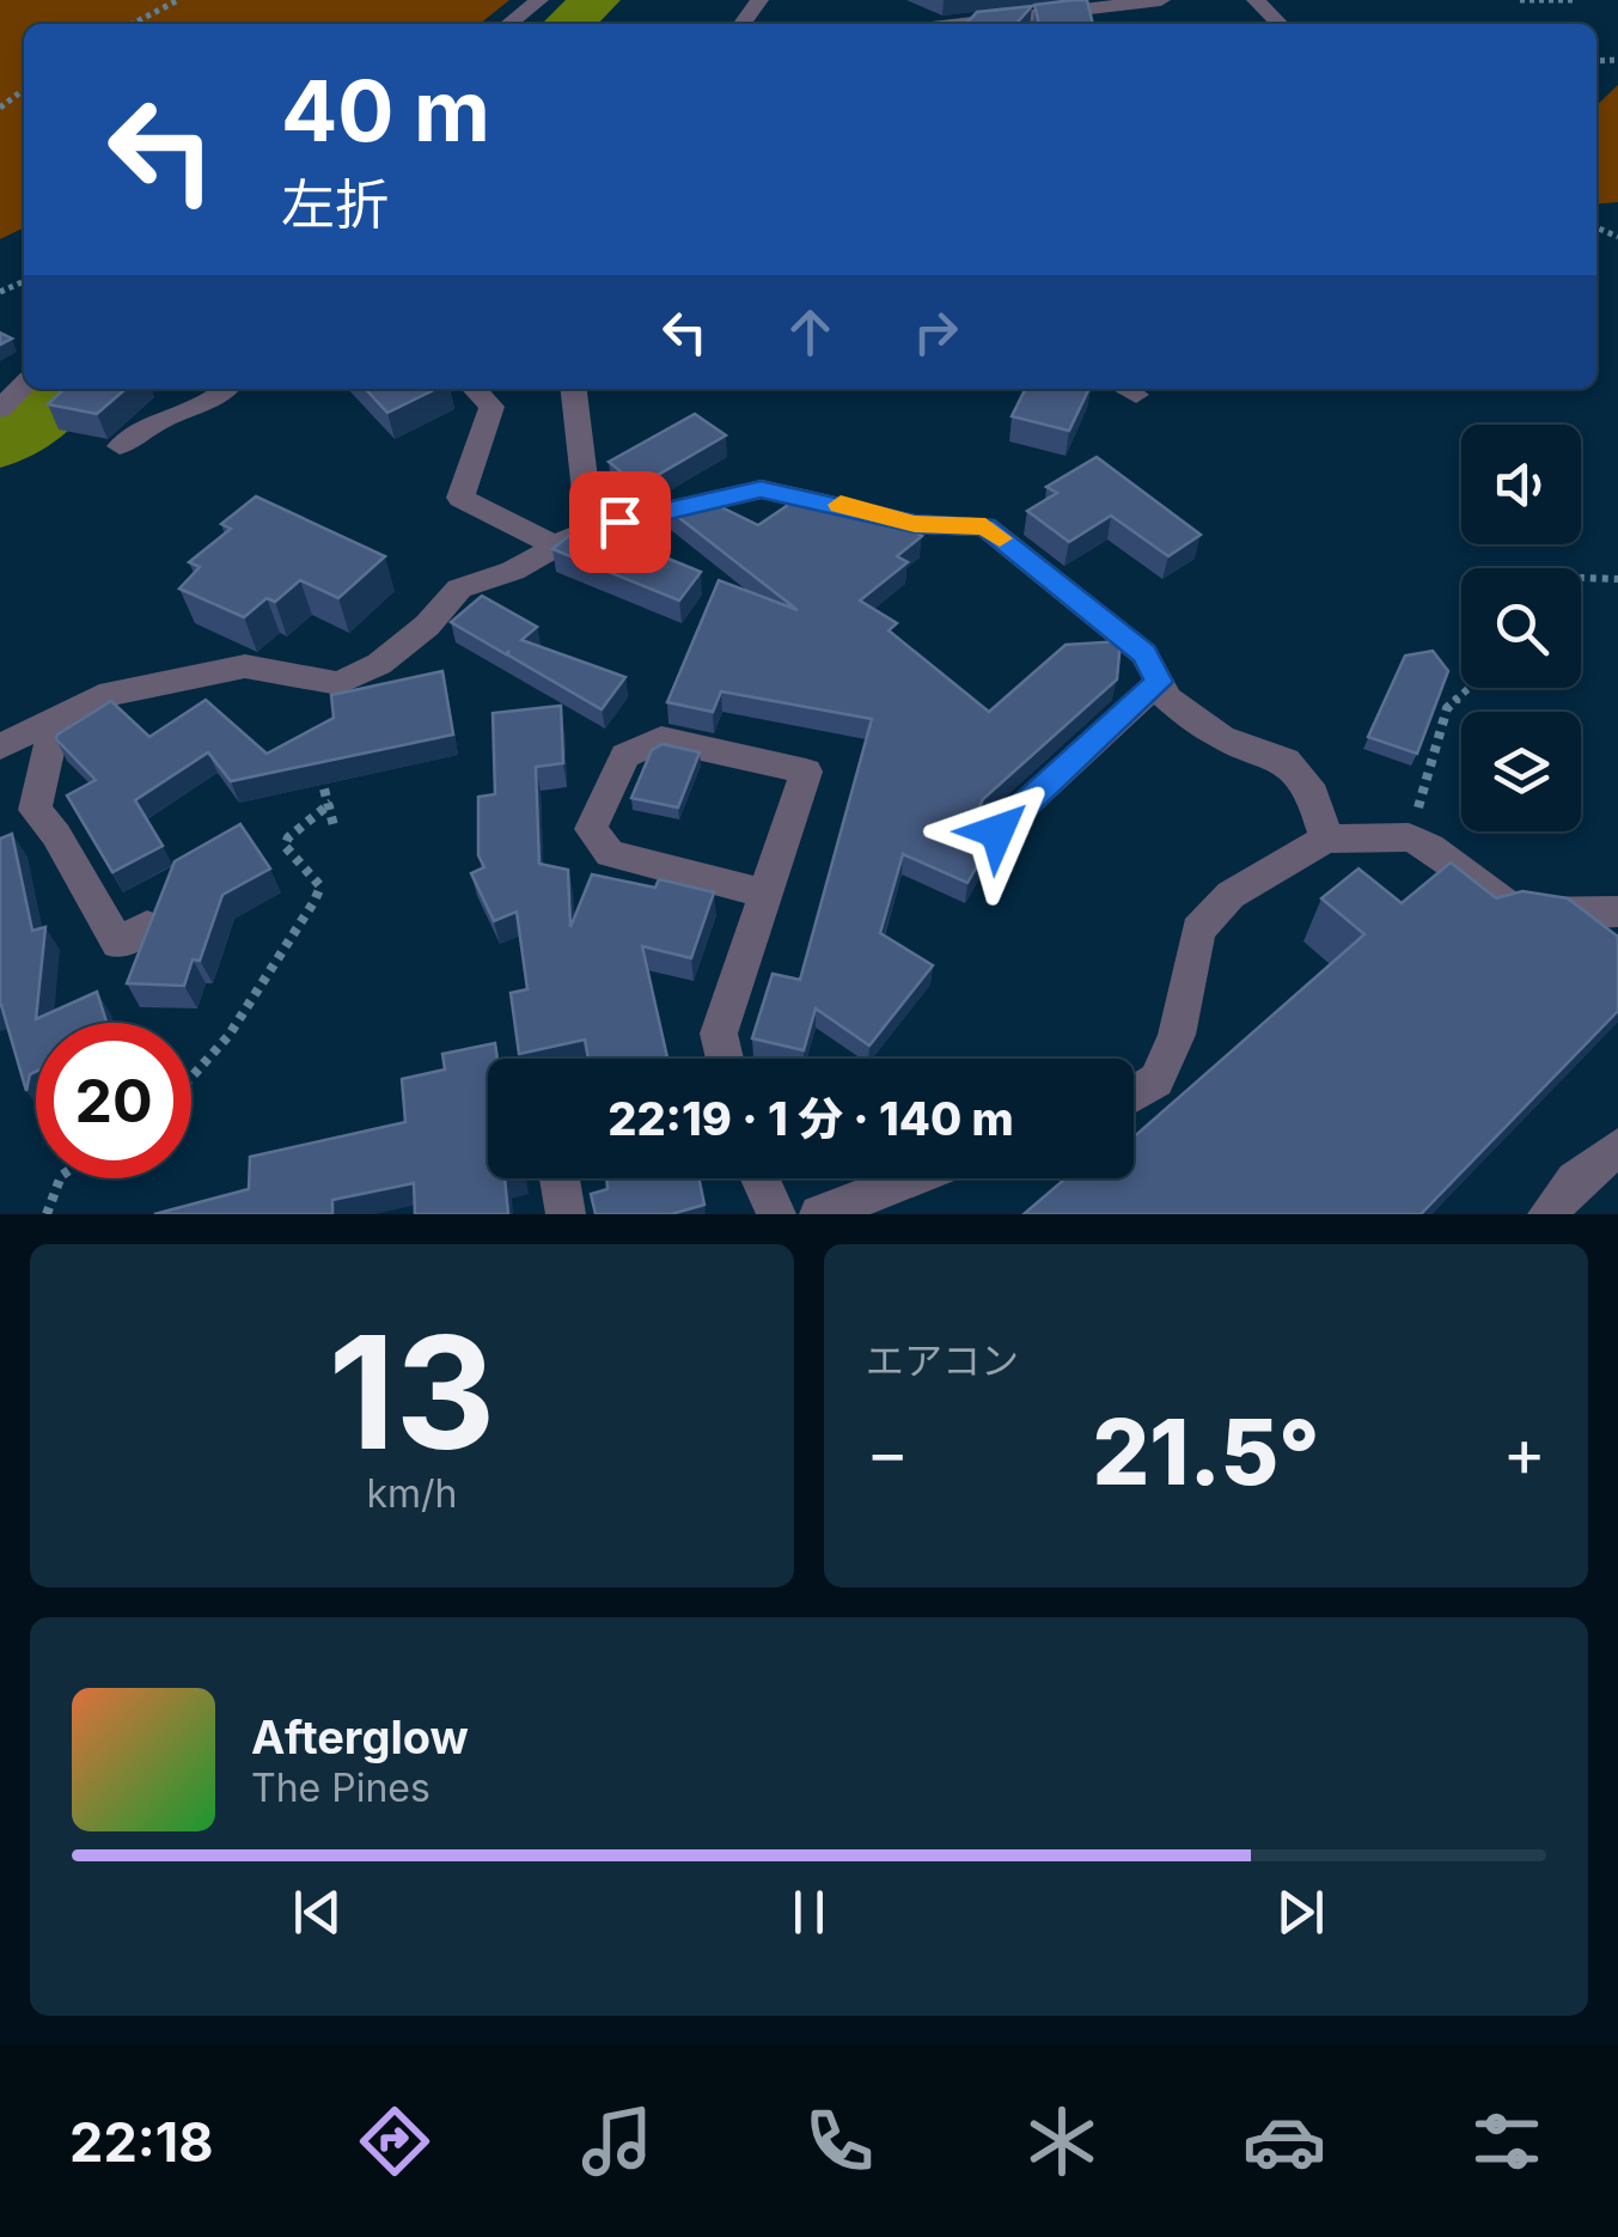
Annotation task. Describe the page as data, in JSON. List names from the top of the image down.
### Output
{
  "page": {
    "turn": ["40 m", "左折"],
    "limit": "20",
    "trip": "22:19 · 1 分 · 140 m",
    "tile": [
      ["13", "km/h"],
      "エアコン"
    ],
    "heat": ["−", "21.5°", "+"],
    "song": ["Afterglow", "The Pines"],
    "tabs": "22:18"
  }
}
